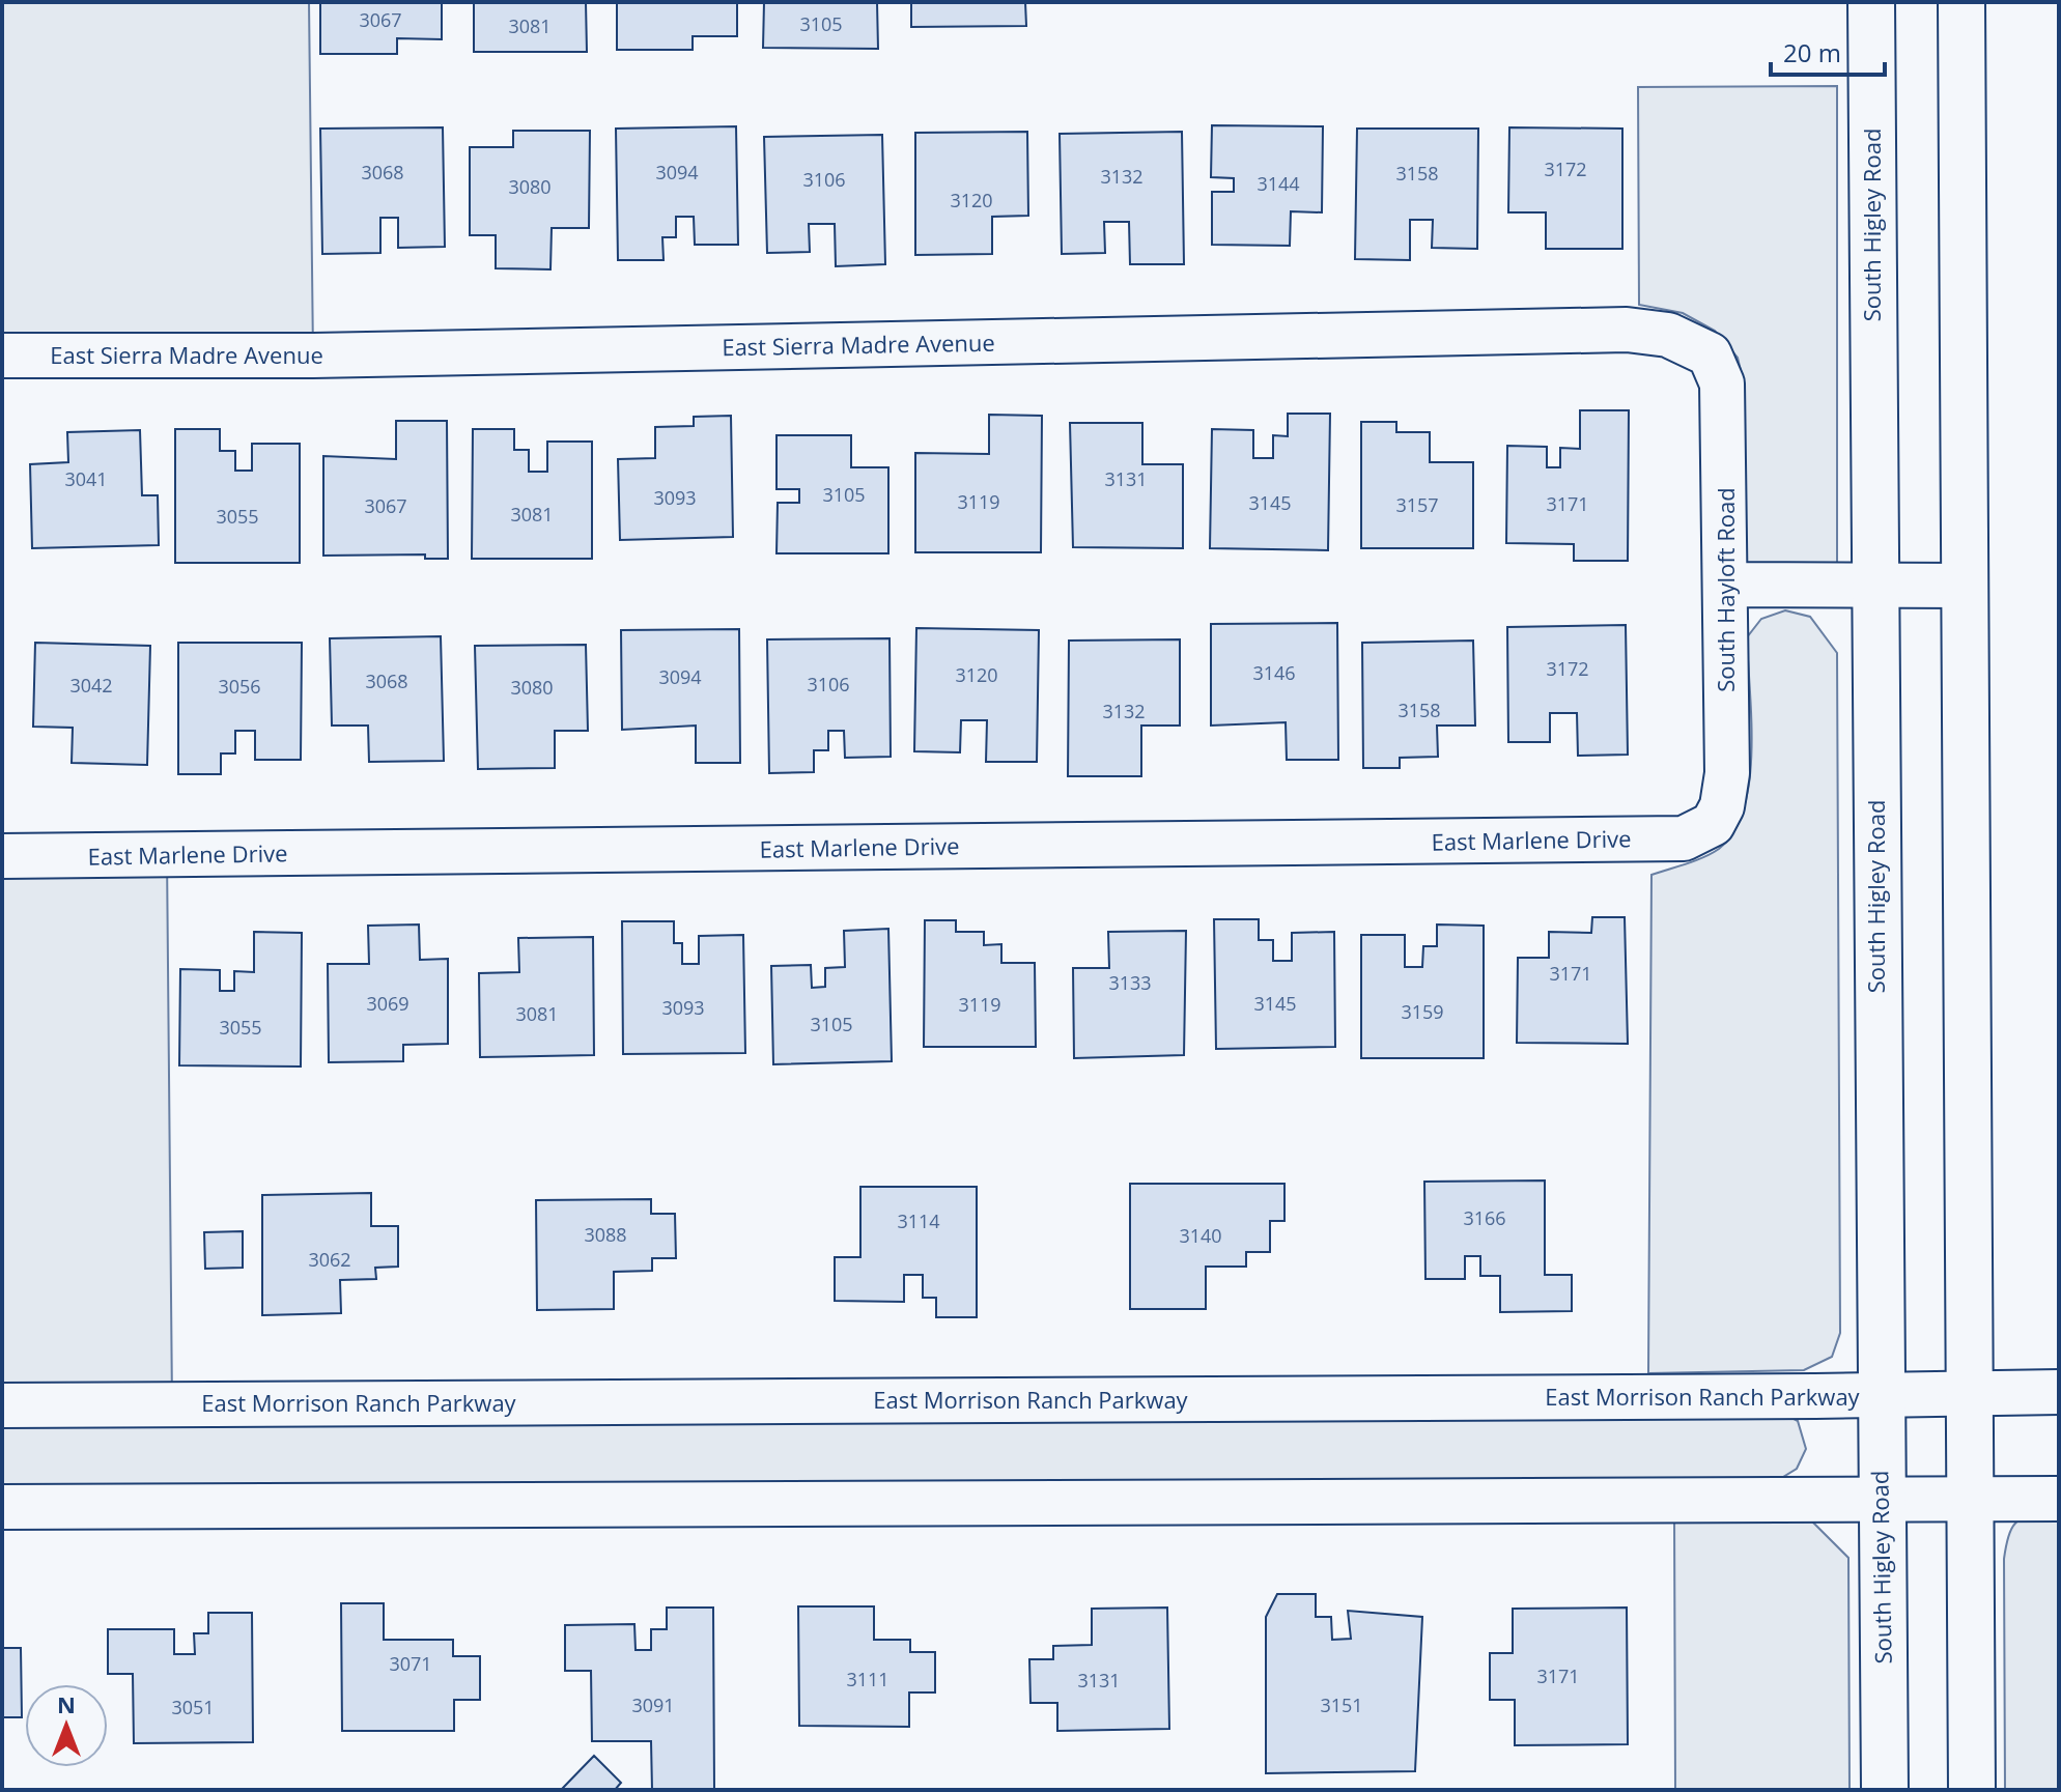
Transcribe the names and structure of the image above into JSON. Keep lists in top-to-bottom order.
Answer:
{
  "streets": {
    "main road": ["South Higley Road"],
    "street": [
      "East Sierra Madre Avenue",
      "South Hayloft Road",
      "East Marlene Drive",
      "East Morrison Ranch Parkway"
    ]
  },
  "crossings": [
    ["South Higley Road", "East Morrison Ranch Parkway"],
    ["East Sierra Madre Avenue", "South Hayloft Road"],
    ["South Hayloft Road", "East Marlene Drive"]
  ],
  "house_numbers": [
    "3067",
    "3105",
    "3081",
    "3172",
    "3068",
    "3094",
    "3158",
    "3132",
    "3106",
    "3144",
    "3080",
    "3120",
    "3041",
    "3131",
    "3105",
    "3093",
    "3119",
    "3145",
    "3171",
    "3157",
    "3067",
    "3081",
    "3055",
    "3172",
    "3146",
    "3120",
    "3094",
    "3068",
    "3106",
    "3042",
    "3056",
    "3080",
    "3158",
    "3132",
    "3171",
    "3133",
    "3069",
    "3145",
    "3119",
    "3093",
    "3159",
    "3081",
    "3105",
    "3055",
    "3166",
    "3114",
    "3088",
    "3140",
    "3062",
    "3071",
    "3171",
    "3111",
    "3131",
    "3091",
    "3151",
    "3051"
  ],
  "scale_bar": "20 m",
  "north": "top"
}
